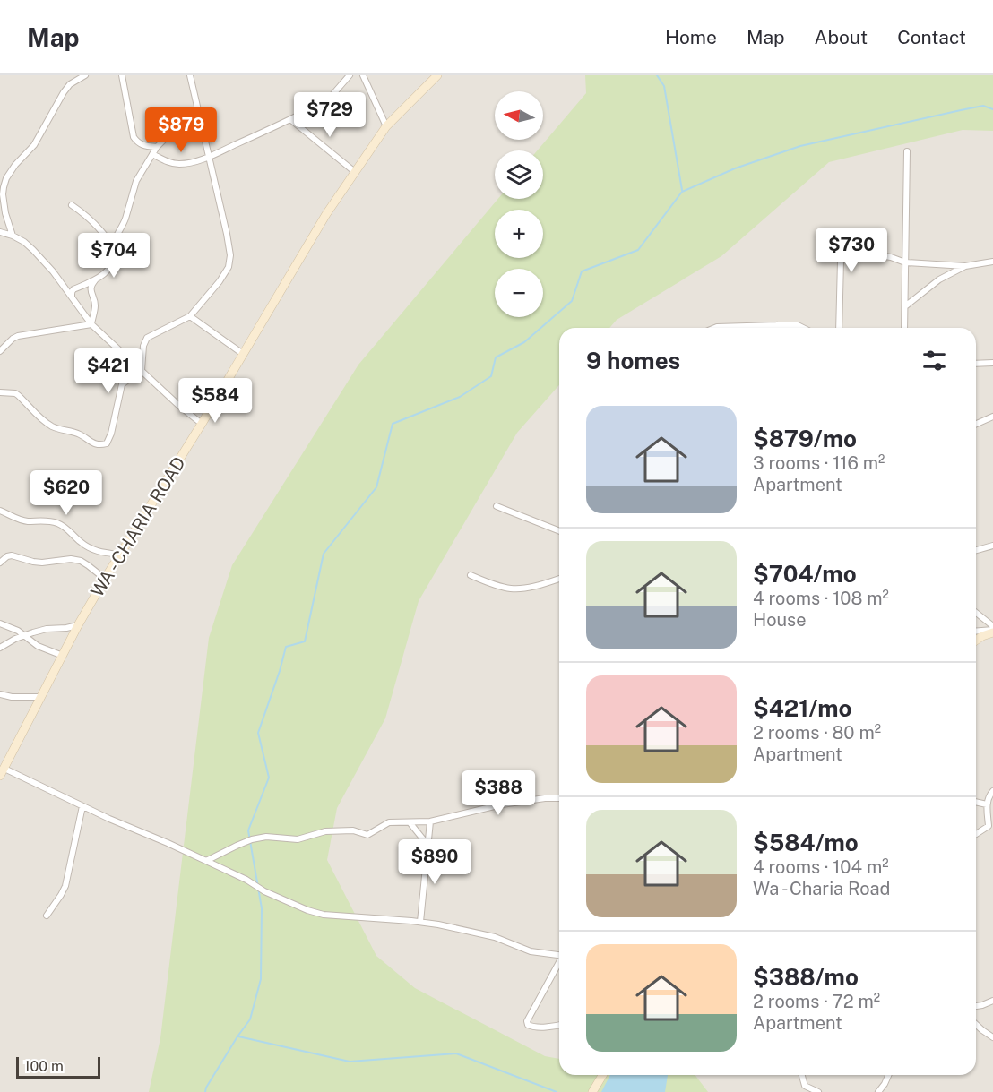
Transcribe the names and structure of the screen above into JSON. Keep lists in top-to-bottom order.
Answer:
{
  "streets": {
    "street": ["WA - CHARIA ROAD"]
  },
  "scale_bar": "100 m",
  "north": "left",
  "page": {
    "header": "Map",
    "nav": [
      "Home",
      "Map",
      "About",
      "Contact"
    ],
    "map_buttons": ["+", "−"],
    "price": [
      "$729",
      "$879",
      "$730",
      "$704",
      "$421",
      "$584",
      "$620",
      "$388",
      "$890"
    ],
    "heading": "9 homes",
    "list": [
      {
        "name": "$879/mo",
        "note": "3 rooms · 116 m² · Apartment"
      },
      {
        "name": "$704/mo",
        "note": "4 rooms · 108 m² · House"
      },
      {
        "name": "$421/mo",
        "note": "2 rooms · 80 m² · Apartment"
      },
      {
        "name": "$584/mo",
        "note": "4 rooms · 104 m² · Wa - Charia Road"
      },
      {
        "name": "$388/mo",
        "note": "2 rooms · 72 m² · Apartment"
      }
    ],
    "scale": "100 m"
  }
}
